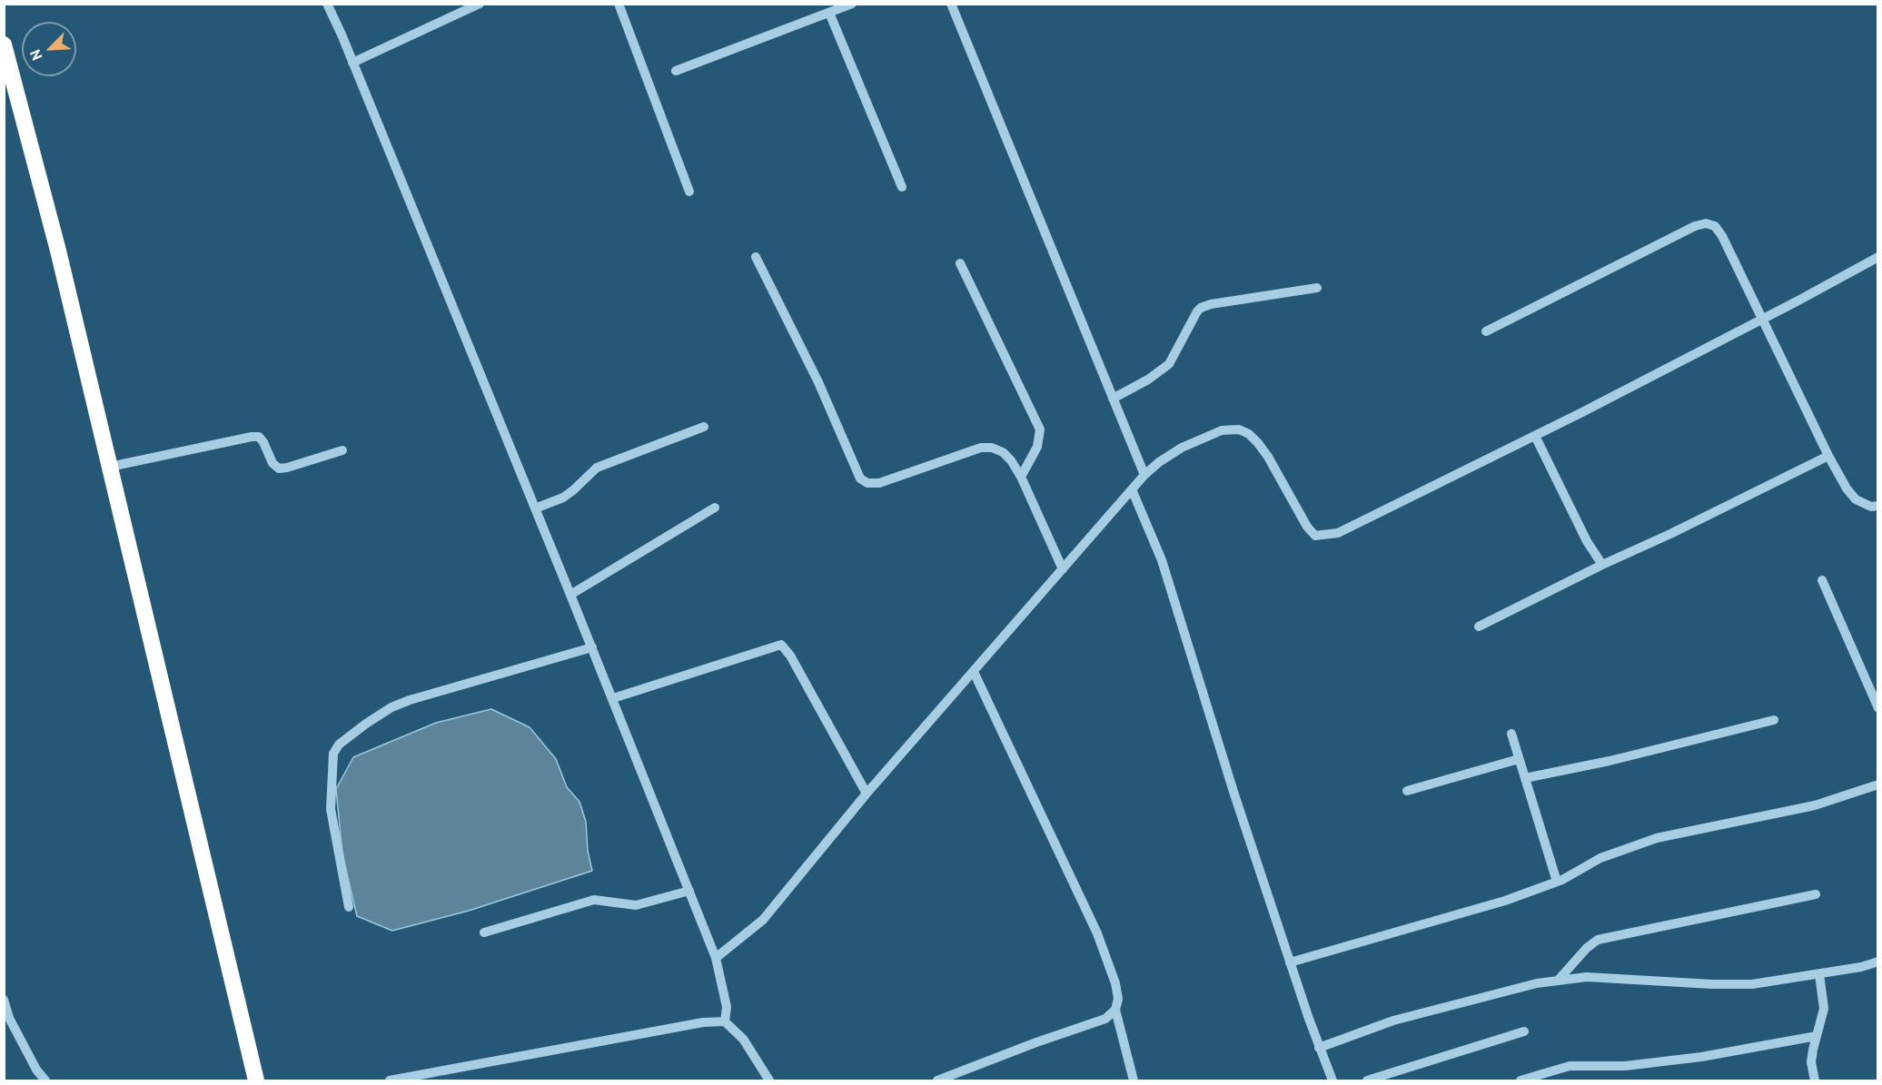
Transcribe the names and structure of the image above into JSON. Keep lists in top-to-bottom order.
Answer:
{
  "north": "bottom left"
}
